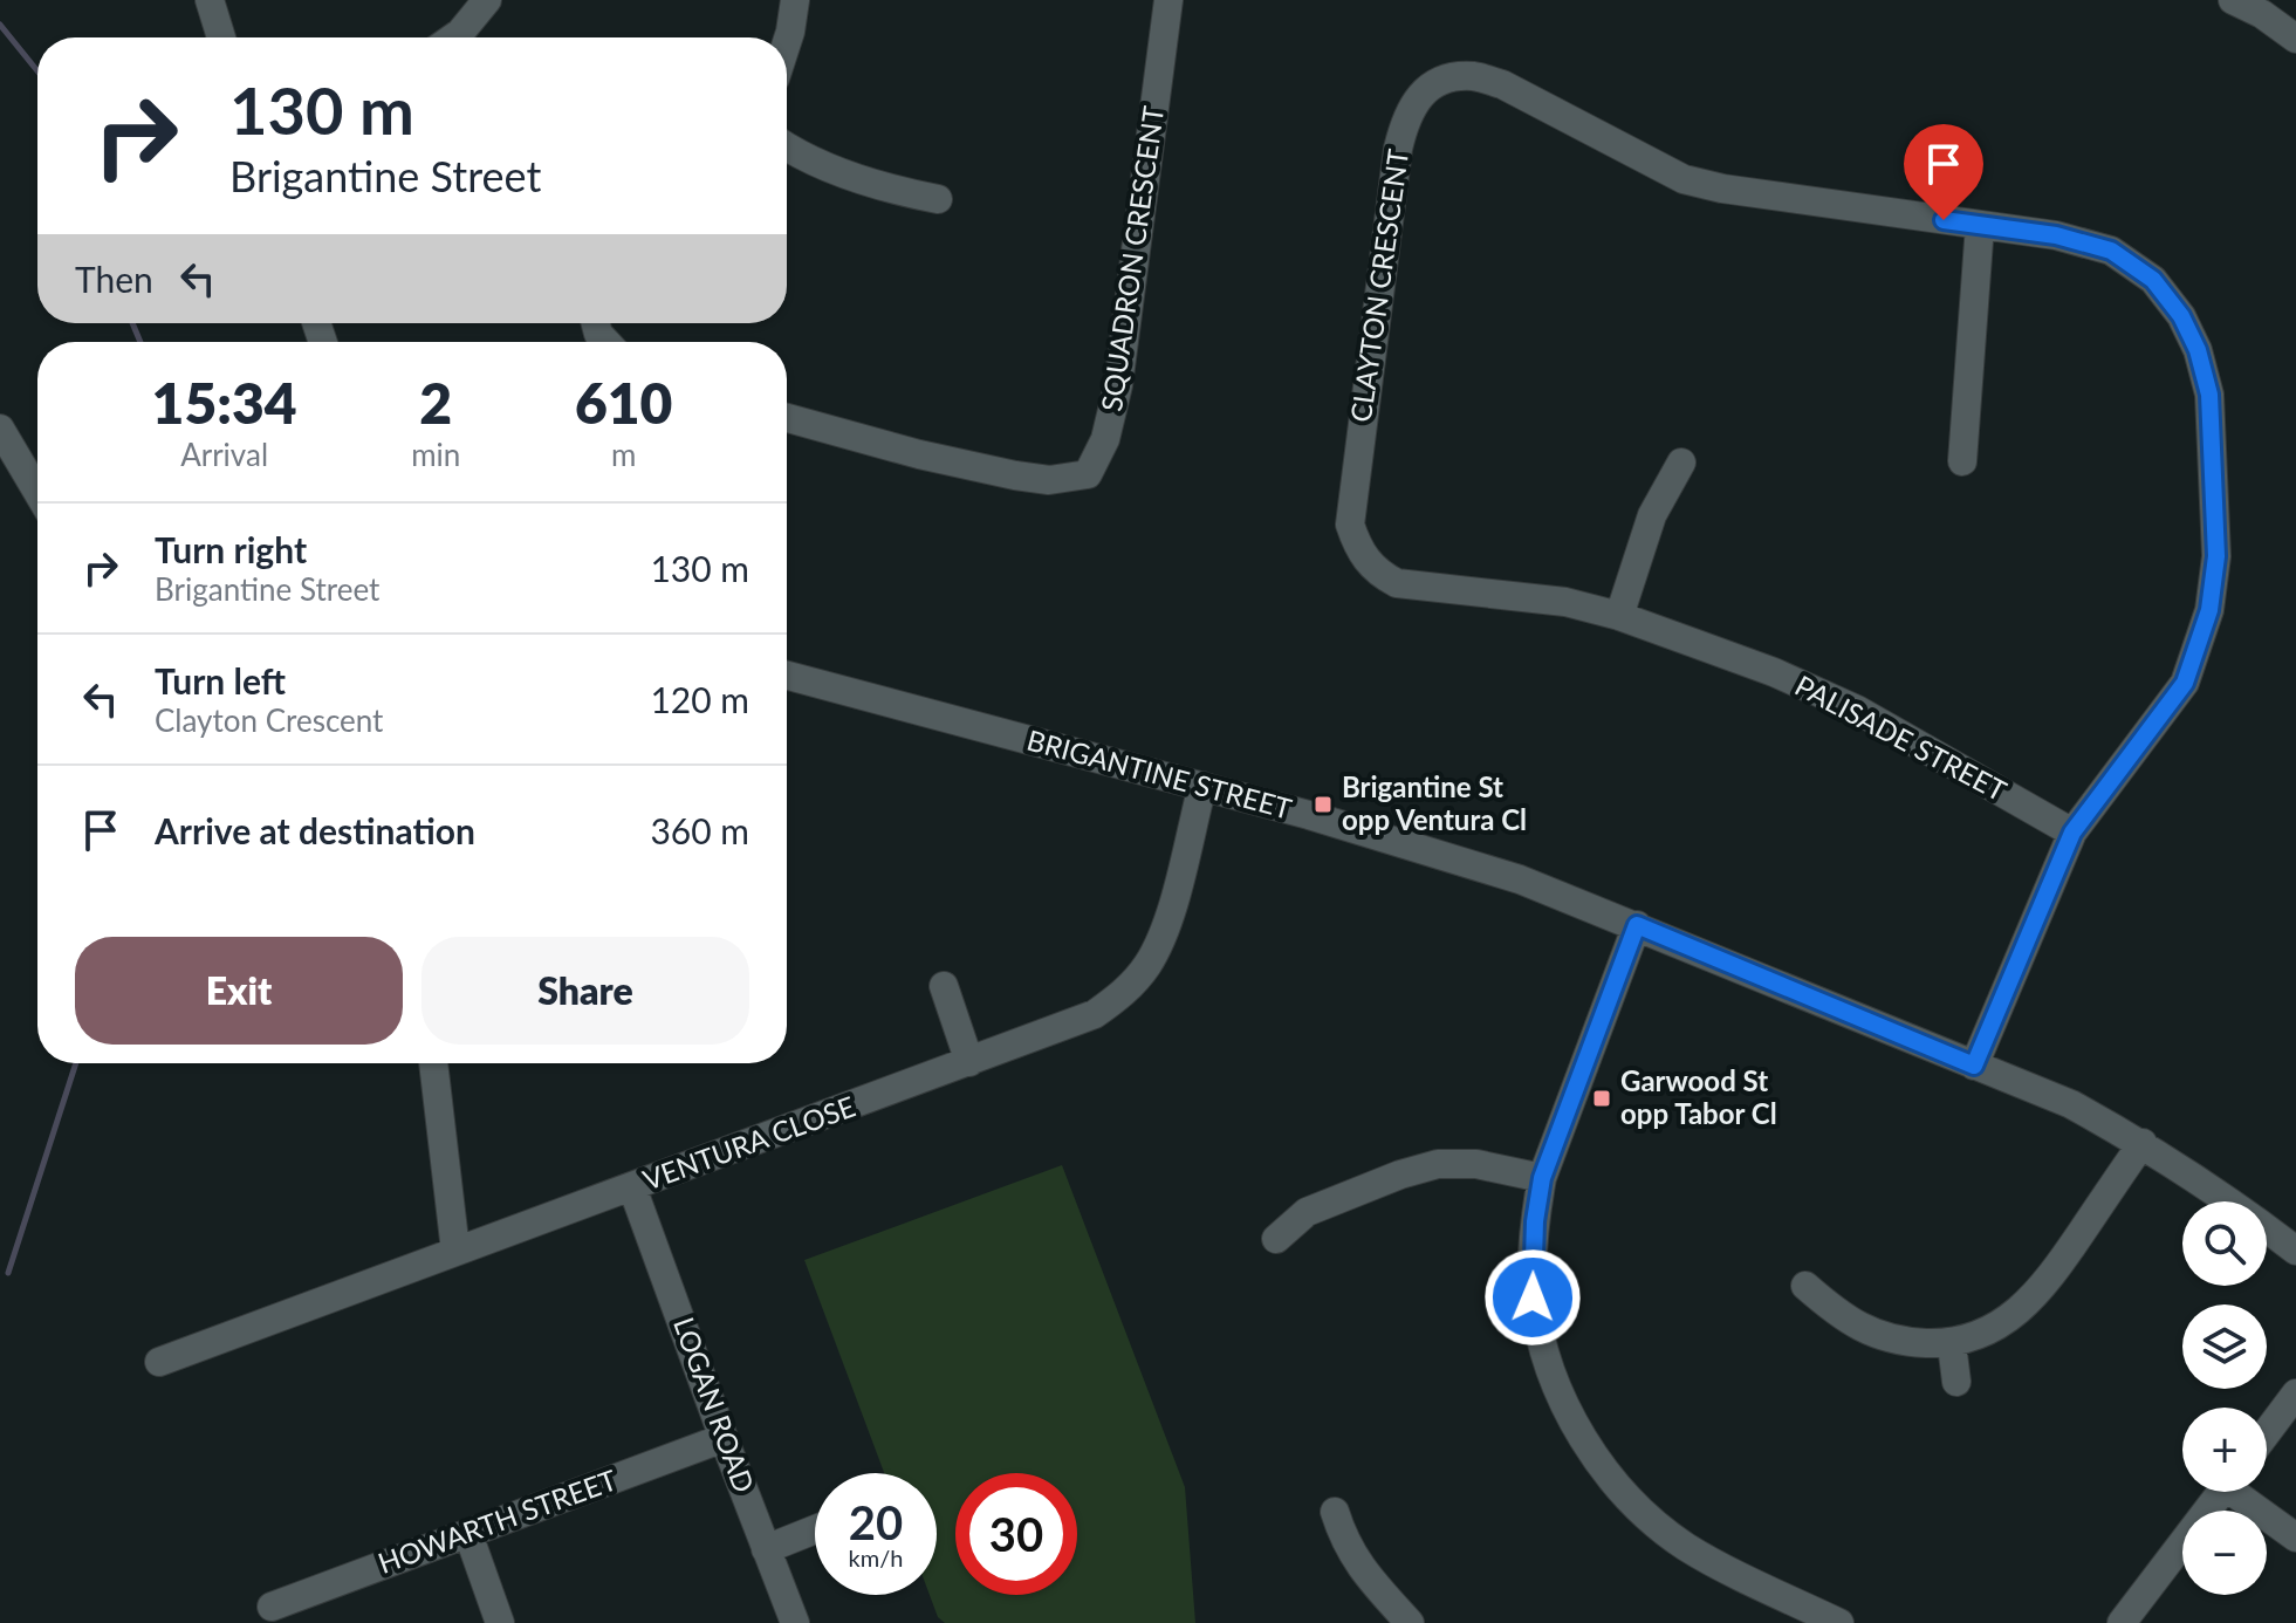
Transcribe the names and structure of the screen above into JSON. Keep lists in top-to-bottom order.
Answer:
{
  "streets": {
    "street": [
      "SQUADRON CRESCENT",
      "CLAYTON CRESCENT",
      "PALISADE STREET",
      "BRIGANTINE STREET",
      "VENTURA CLOSE",
      "LOGAN ROAD",
      "HOWARTH STREET"
    ]
  },
  "crossings": [
    ["CLAYTON CRESCENT", "PALISADE STREET"],
    ["CLAYTON CRESCENT", "BRIGANTINE STREET"],
    ["BRIGANTINE STREET", "VENTURA CLOSE"],
    ["VENTURA CLOSE", "LOGAN ROAD"],
    ["LOGAN ROAD", "HOWARTH STREET"]
  ],
  "places": {
    "transit": ["Brigantine St opp Ventura Cl", "Garwood St opp Tabor Cl"]
  },
  "page": {
    "turn": ["130 m", "Brigantine Street"],
    "then": "Then",
    "eta": [
      "15:34",
      "Arrival",
      "2",
      "min",
      "610",
      "m"
    ],
    "list": [
      {
        "name": "Turn right",
        "note": "Brigantine Street",
        "value": "130 m"
      },
      {
        "name": "Turn left",
        "note": "Clayton Crescent",
        "value": "120 m"
      },
      {
        "name": "Arrive at destination",
        "value": "360 m"
      }
    ],
    "buttons": ["Exit", "Share"],
    "map_buttons": ["+", "−"],
    "speed": "20 km/h",
    "limit": "30"
  }
}
